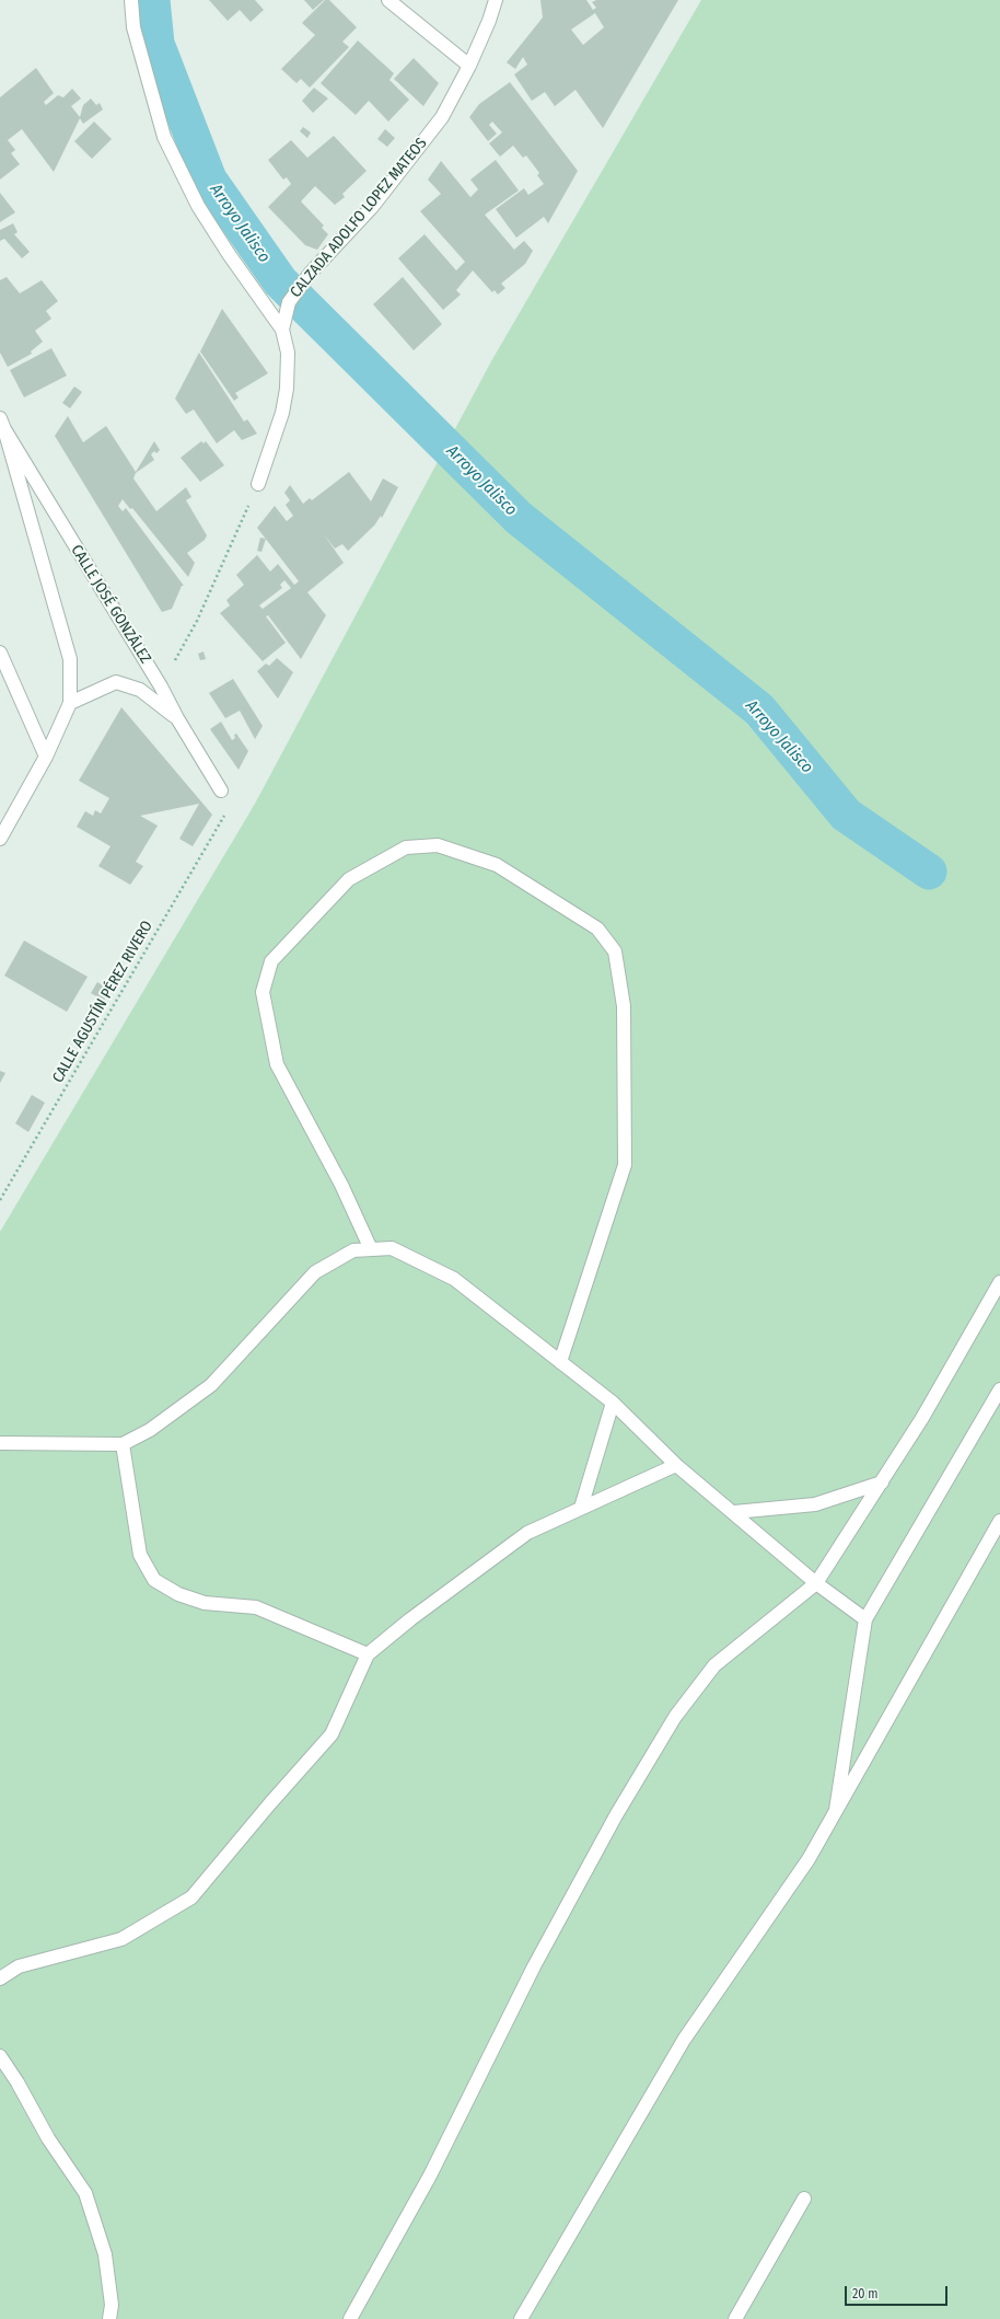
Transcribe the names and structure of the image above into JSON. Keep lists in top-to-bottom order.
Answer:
{
  "streets": {
    "street": ["CALZADA ADOLFO LOPEZ MATEOS", "CALLE JOSÉ GONZÁLEZ"],
    "path": ["CALLE AGUSTÍN PÉREZ RIVERO"]
  },
  "water": ["Arroyo Jalisco"],
  "scale_bar": "20 m"
}
